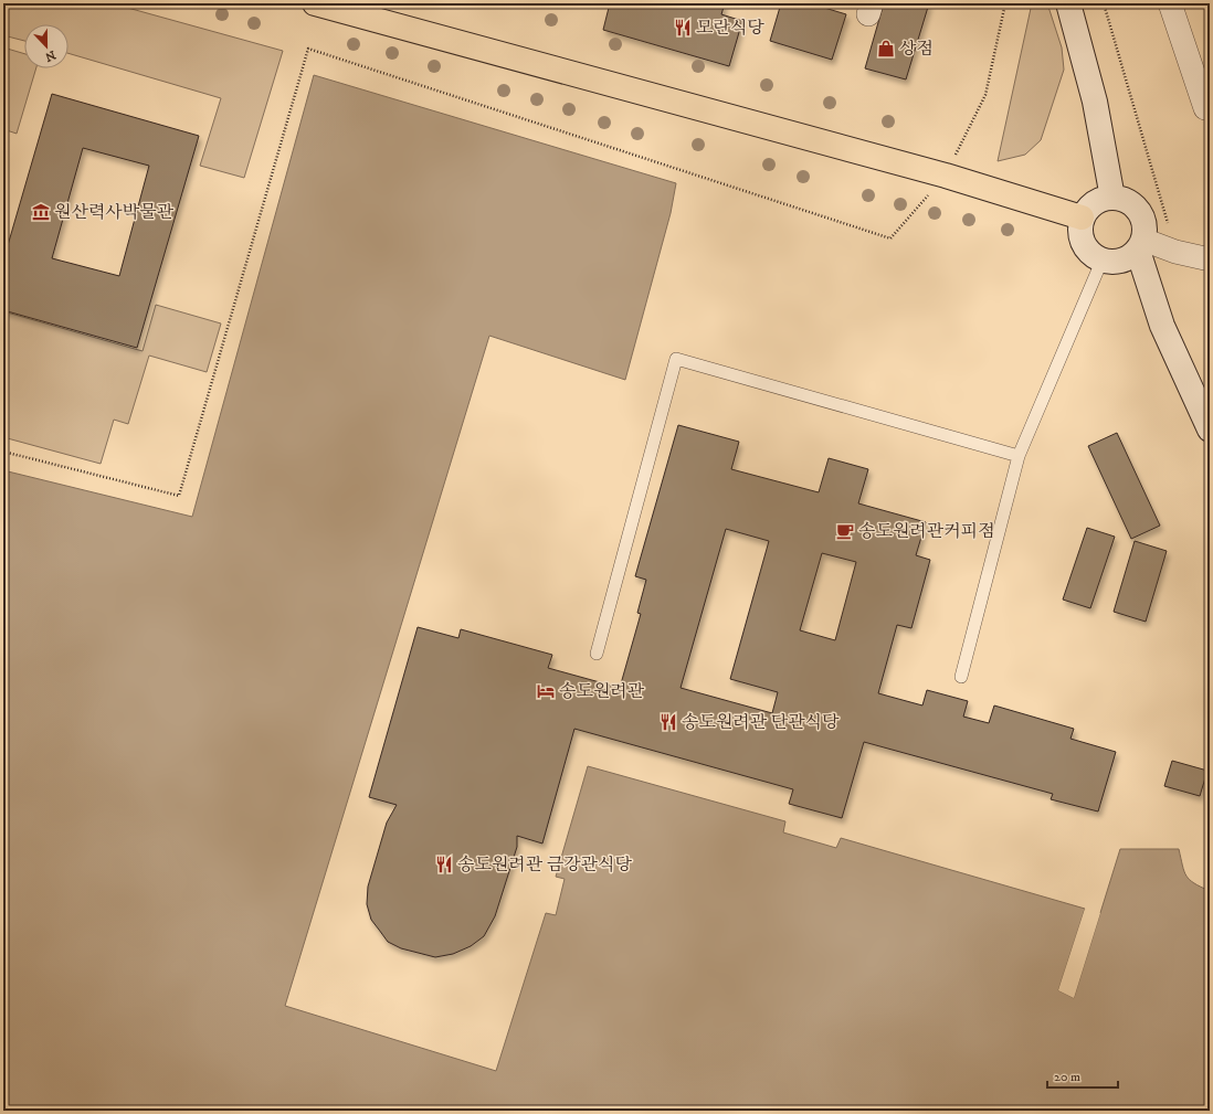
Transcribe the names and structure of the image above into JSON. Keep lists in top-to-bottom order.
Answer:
{
  "places": {
    "restaurant": ["모란식당", "송도원려관 단관식당", "송도원려관 금강관식당"],
    "shop": ["상점"],
    "museum": ["원산력사박물관"],
    "cafe": ["송도원려관커피점"],
    "hotel": ["송도원려관"]
  },
  "scale_bar": "20 m",
  "north": "bottom"
}
